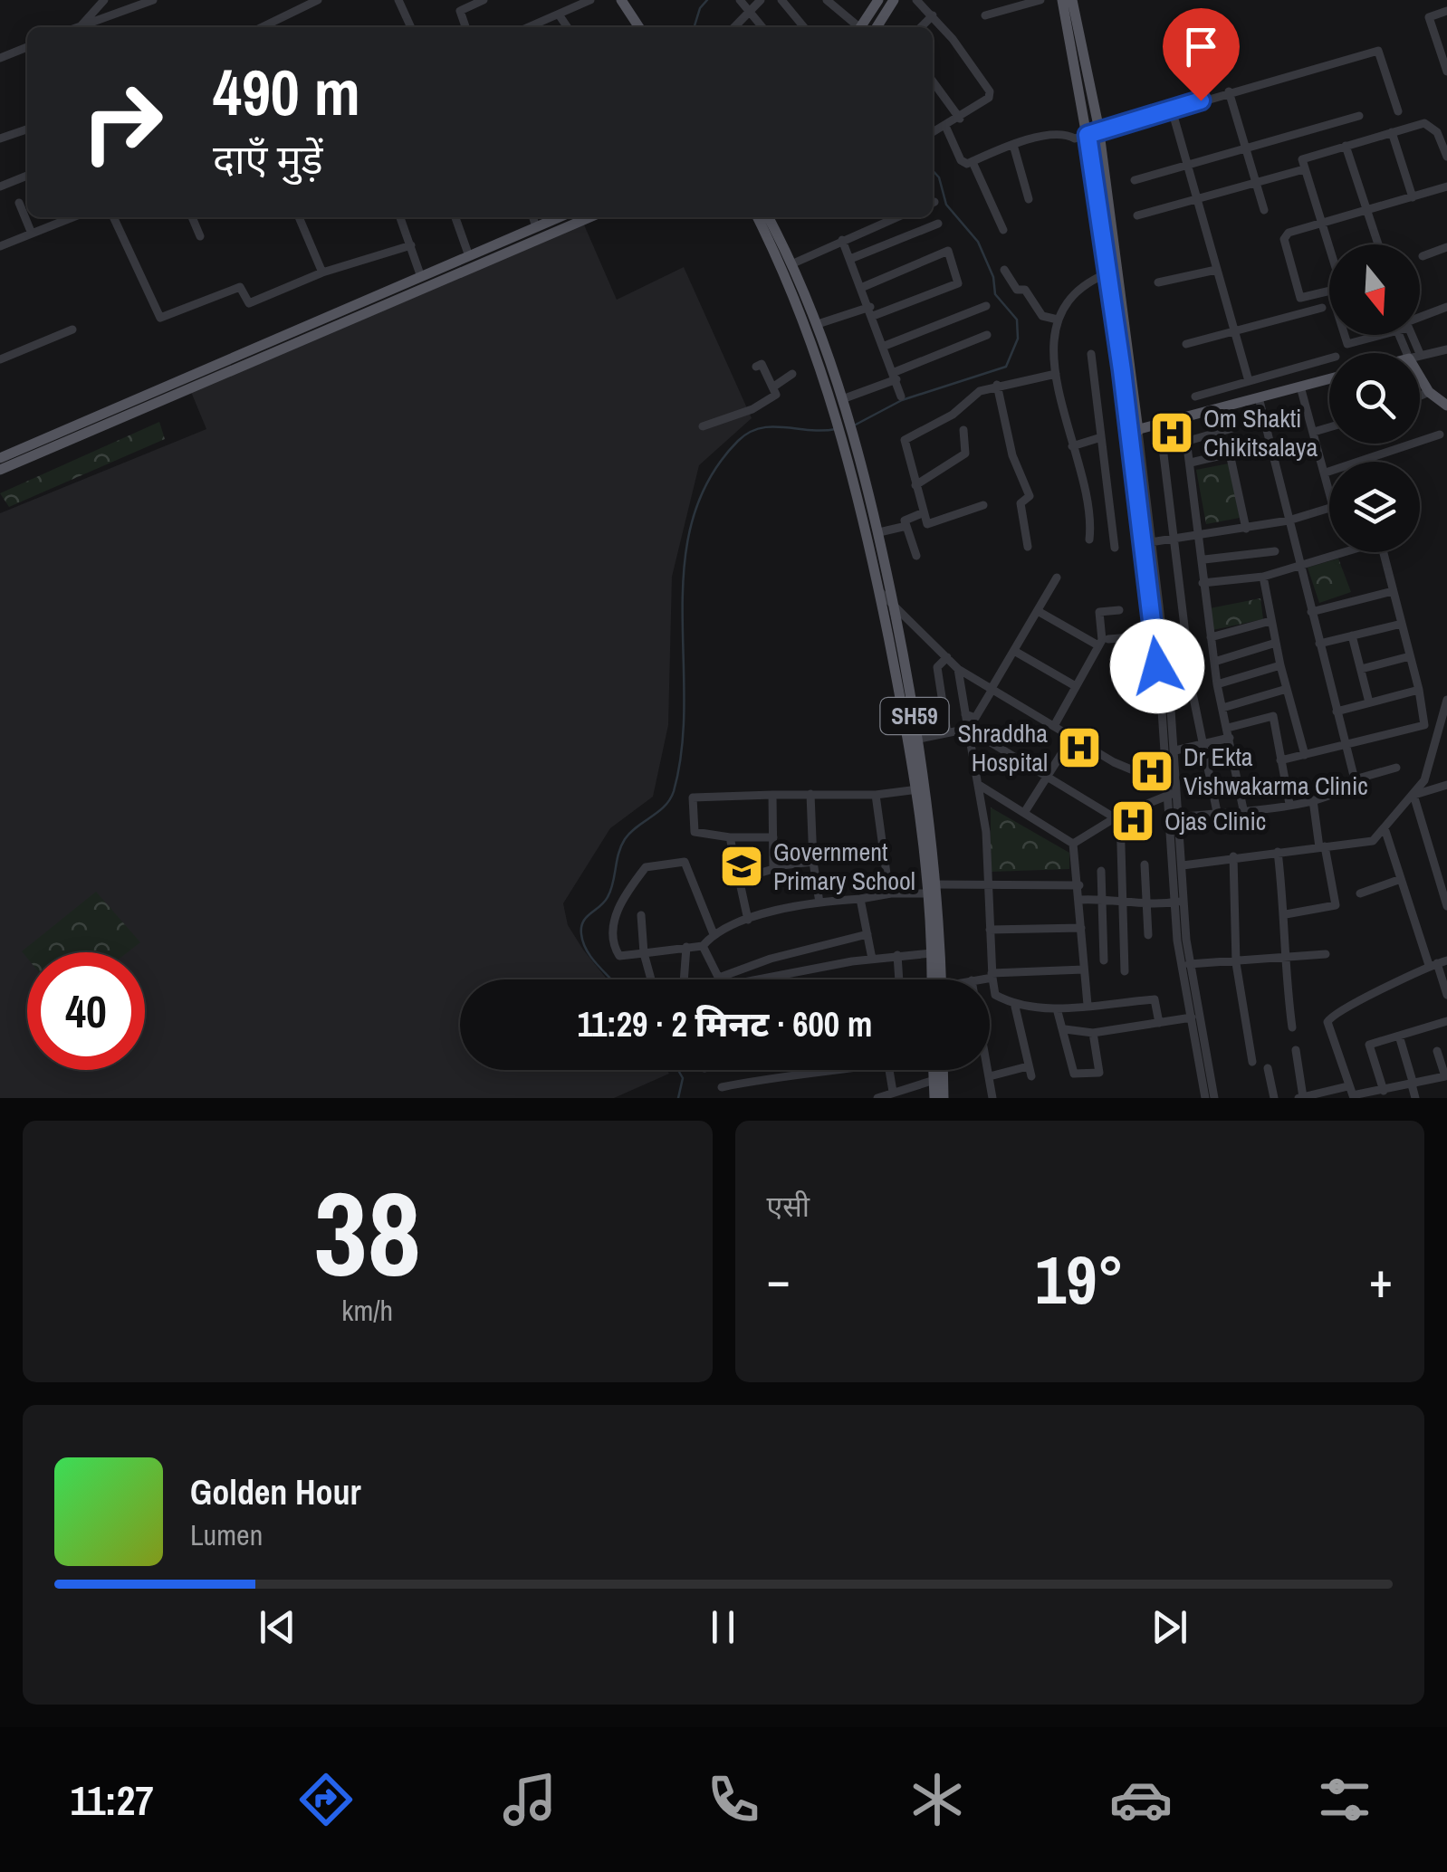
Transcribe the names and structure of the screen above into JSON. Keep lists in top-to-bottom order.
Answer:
{
  "streets": {
    "main road": ["SH59"]
  },
  "places": {
    "hospital": [
      "Om Shakti Chikitsalaya",
      "Shraddha Hospital",
      "Dr Ekta Vishwakarma Clinic",
      "Ojas Clinic"
    ],
    "school or university": ["Government Primary School"]
  },
  "north": "bottom",
  "page": {
    "turn": ["490 m", "दाएँ मुड़ें"],
    "limit": "40",
    "trip": "11:29 · 2 मिनट · 600 m",
    "tile": [
      ["38", "km/h"],
      "एसी"
    ],
    "heat": ["−", "19°", "+"],
    "song": ["Golden Hour", "Lumen"],
    "tabs": "11:27"
  }
}
